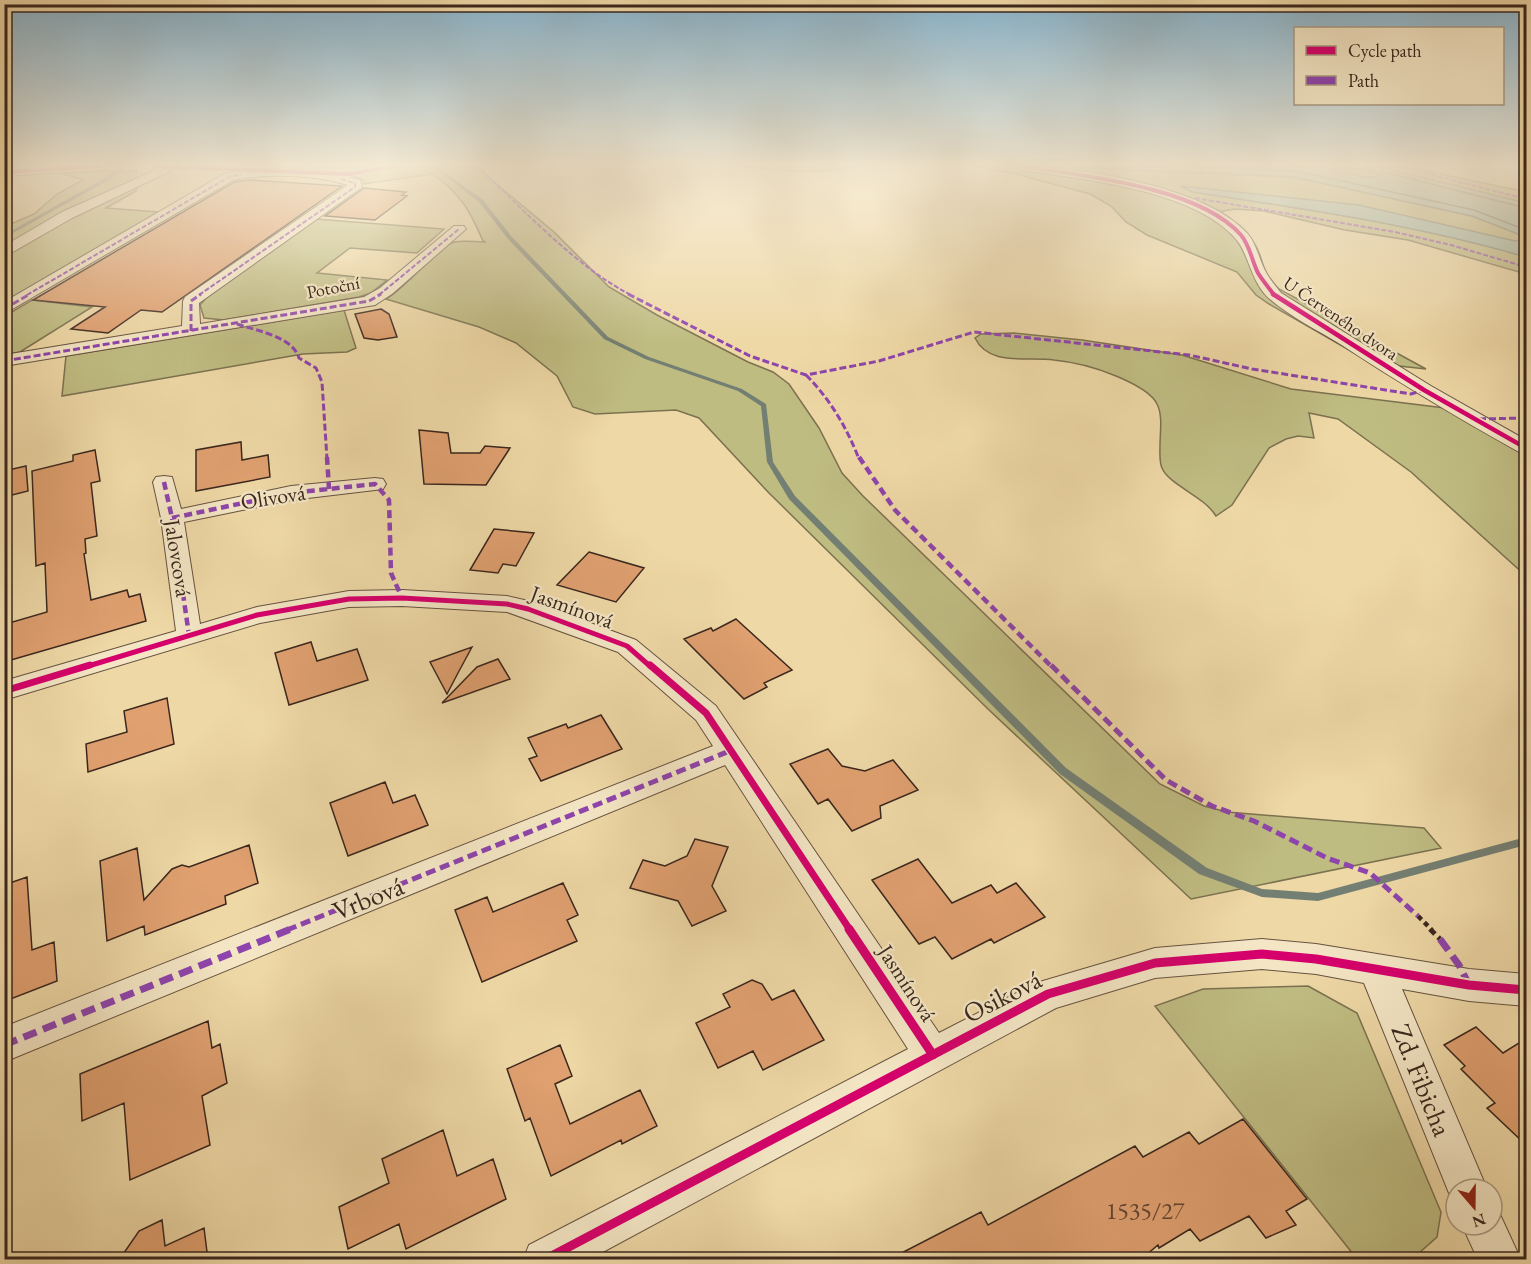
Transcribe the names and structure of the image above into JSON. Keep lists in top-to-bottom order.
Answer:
{
  "streets": {
    "street": [
      "Potoční",
      "U Červeného dvora",
      "Olivová",
      "Jalovcová",
      "Jasmínová",
      "Vrbová",
      "Osiková",
      "Zd. Fibicha"
    ]
  },
  "crossings": [
    ["Olivová", "Jalovcová"],
    ["Jalovcová", "Jasmínová"],
    ["Jasmínová", "Vrbová"],
    ["Jasmínová", "Osiková"],
    ["Osiková", "Zd. Fibicha"]
  ],
  "house_numbers": ["1535/27"],
  "legend": ["Cycle path", "Path"],
  "north": "bottom"
}
